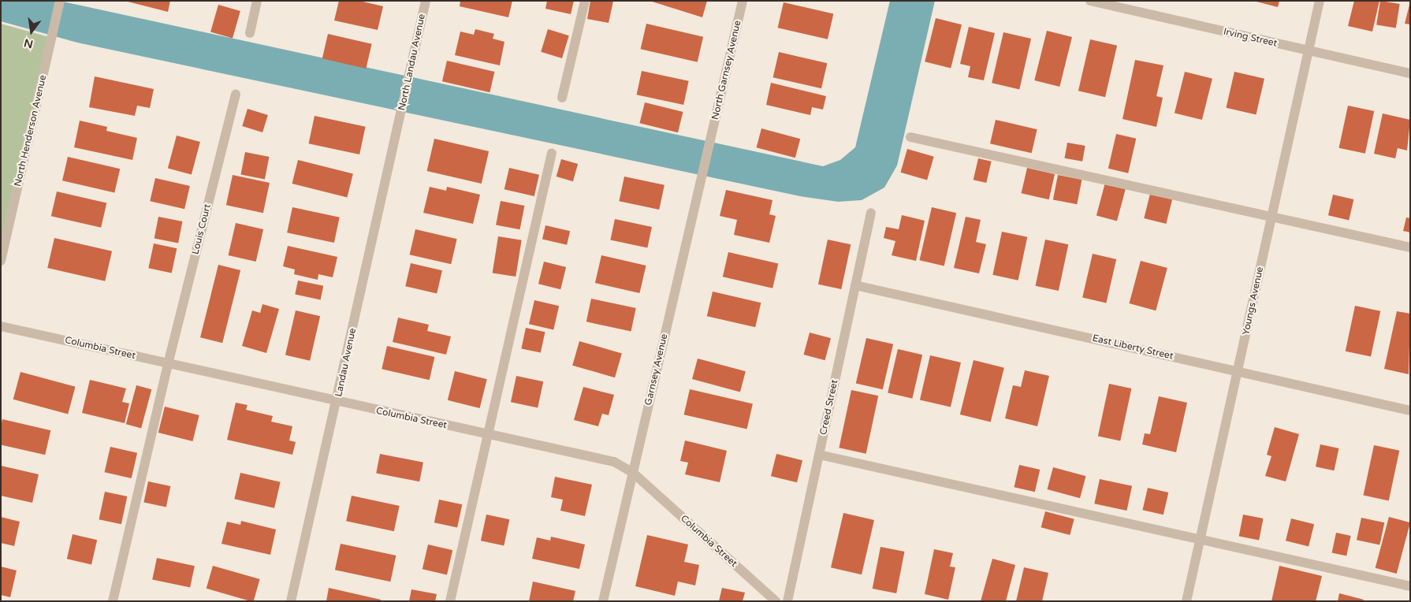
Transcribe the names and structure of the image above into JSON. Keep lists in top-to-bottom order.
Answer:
{
  "streets": {
    "street": [
      "Irving Street",
      "North Landau Avenue",
      "North Garnsey Avenue",
      "North Henderson Avenue",
      "Louis Court",
      "Youngs Avenue",
      "East Liberty Street",
      "Columbia Street",
      "Landau Avenue",
      "Garnsey Avenue",
      "Creed Street"
    ]
  },
  "crossings": [
    ["Irving Street", "Youngs Avenue"],
    ["North Landau Avenue", "Landau Avenue"],
    ["North Garnsey Avenue", "Garnsey Avenue"],
    ["Louis Court", "Columbia Street"],
    ["Youngs Avenue", "East Liberty Street"],
    ["East Liberty Street", "Creed Street"],
    ["Columbia Street", "Landau Avenue"],
    ["Columbia Street", "Garnsey Avenue"]
  ],
  "north": "bottom"
}
